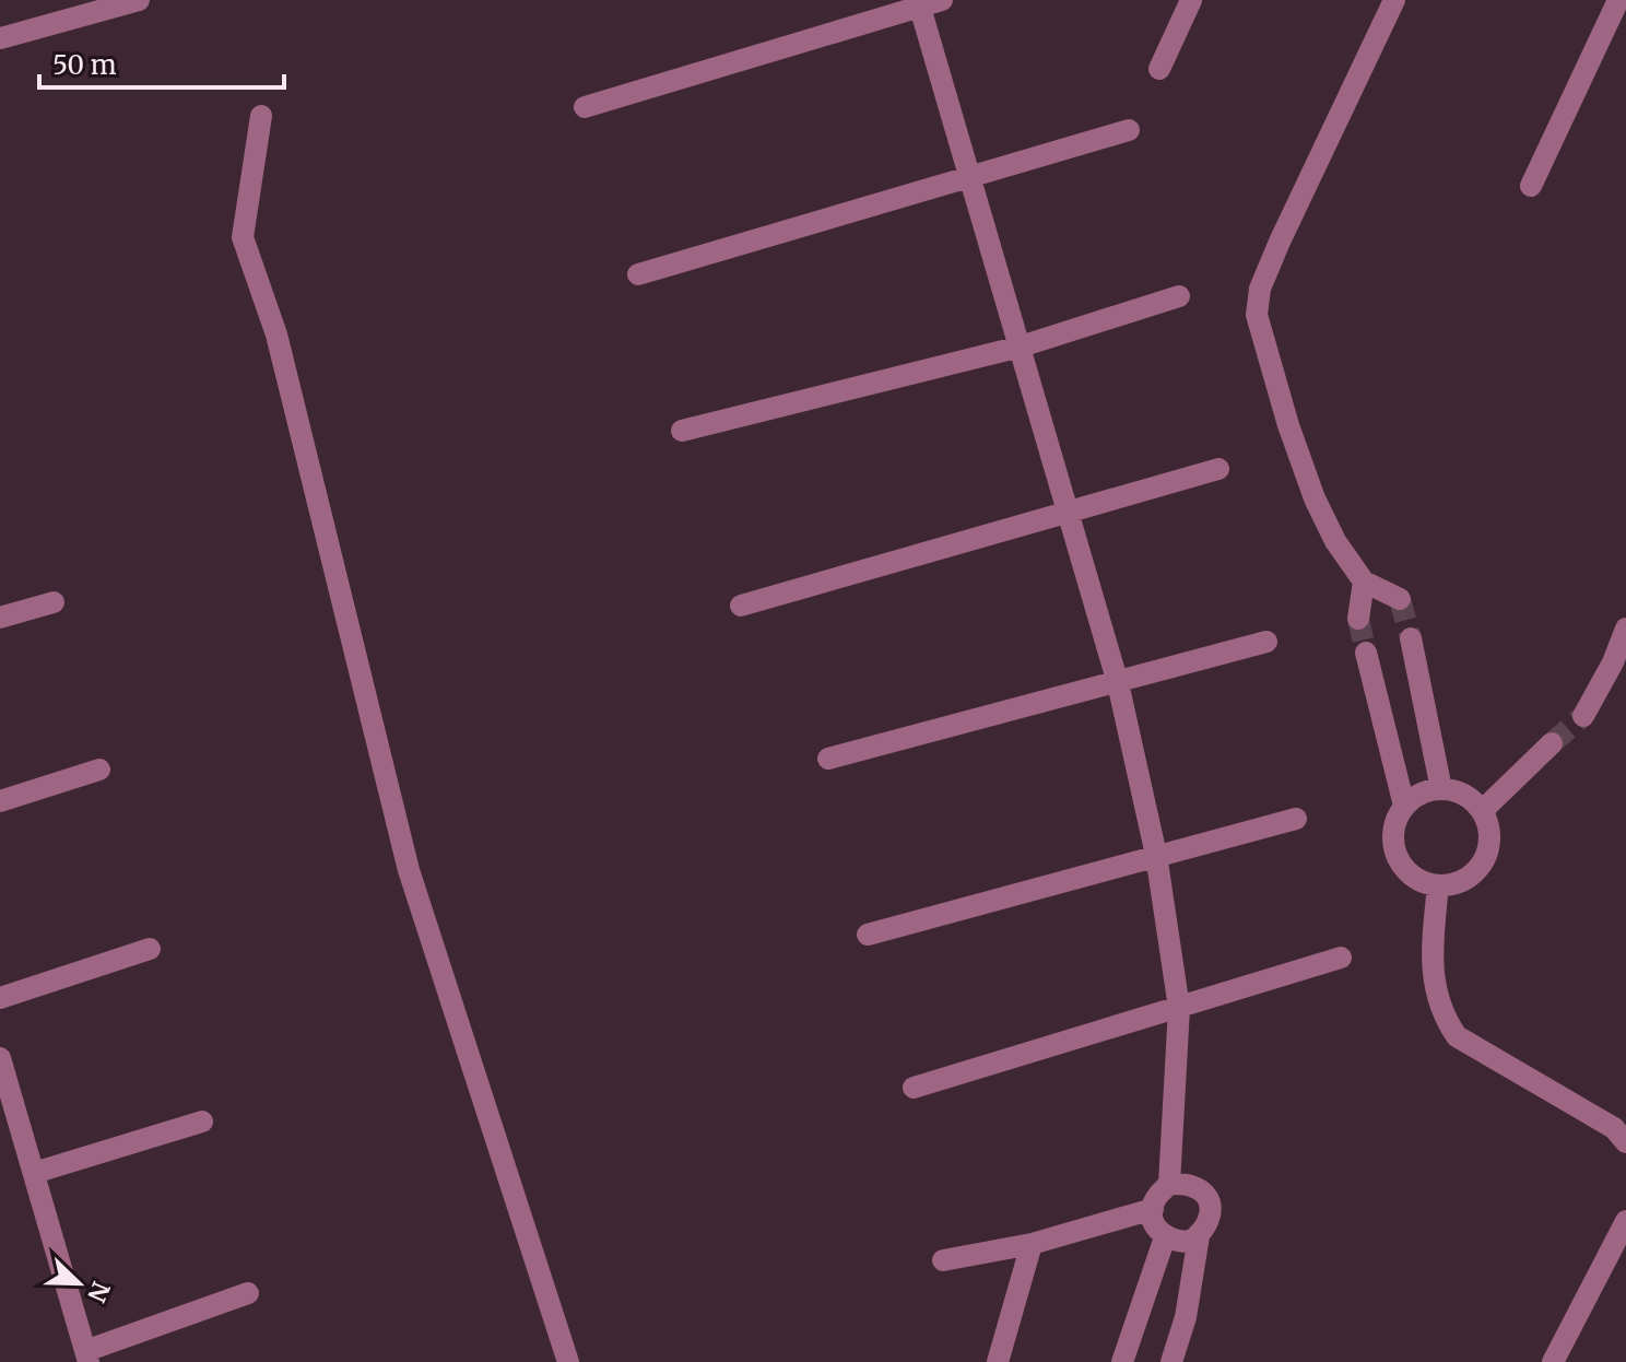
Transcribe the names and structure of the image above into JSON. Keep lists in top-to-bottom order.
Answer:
{
  "scale_bar": "50 m",
  "north": "bottom right"
}
